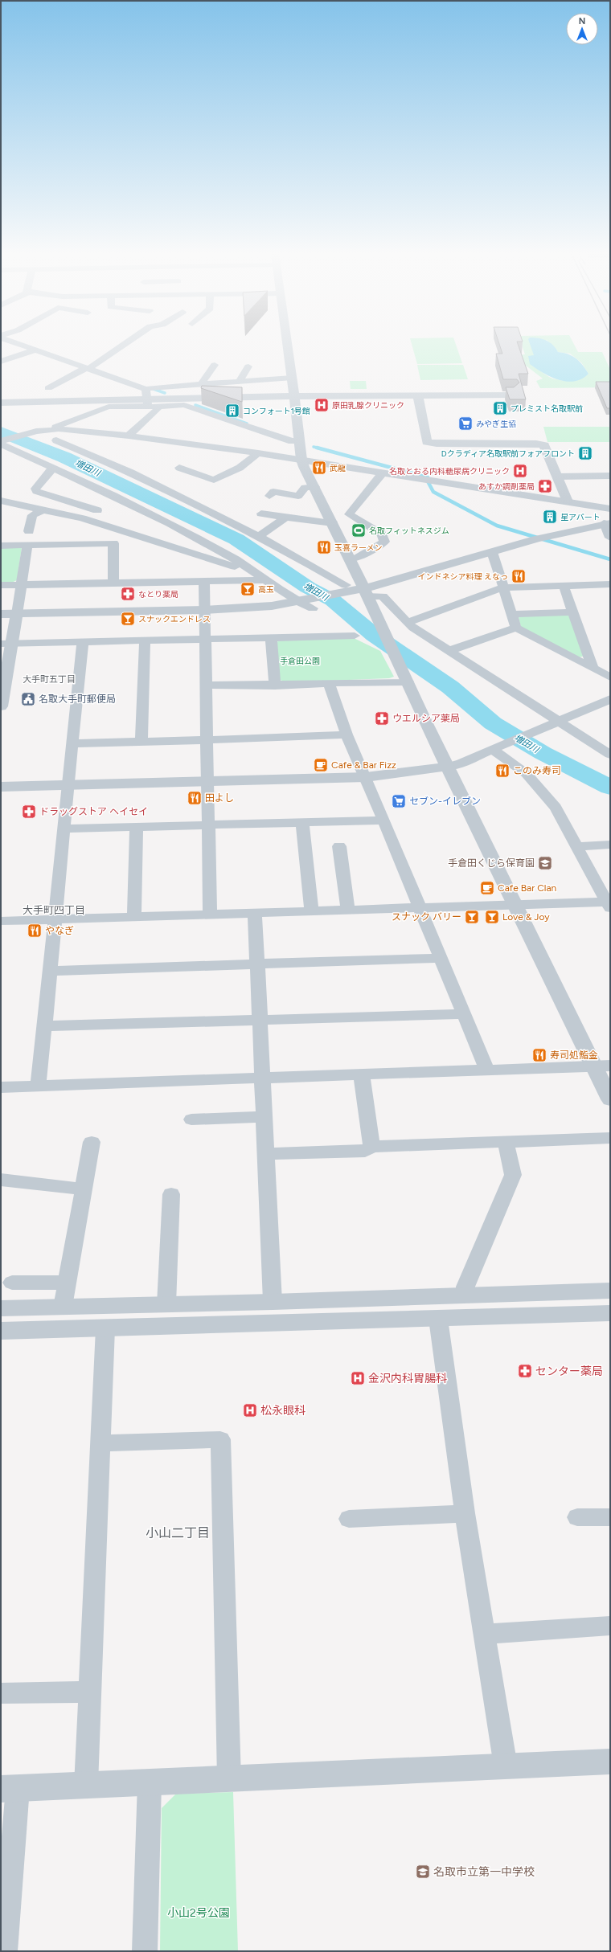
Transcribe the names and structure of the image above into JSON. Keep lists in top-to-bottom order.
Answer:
{
  "districts": ["大手町五丁目", "大手町四丁目", "小山二丁目"],
  "water": ["増田川"],
  "parks": ["手倉田公園", "小山2号公園"],
  "places": {
    "hospital": [
      "原田乳腺クリニック",
      "名取とおる内科糖尿病クリニック",
      "金沢内科胃腸科",
      "松永眼科"
    ],
    "building": [
      "プレミスト名取駅前",
      "コンフォート1号館",
      "Dクラディア名取駅前フォアフロント",
      "星アパート"
    ],
    "supermarket": ["みやぎ生協", "セブン-イレブン"],
    "restaurant": [
      "武龍",
      "玉喜ラーメン",
      "インドネシア料理 えなっ",
      "このみ寿司",
      "田よし",
      "やなぎ",
      "寿司処鮨金"
    ],
    "pharmacy": [
      "あすか調剤薬局",
      "なとり薬局",
      "ウエルシア薬局",
      "ドラッグストア ヘイセイ",
      "センター薬局"
    ],
    "sports": ["名取フィットネスジム"],
    "bar": [
      "高玉",
      "スナックエンドレス",
      "スナック バリー",
      "Love & Joy"
    ],
    "public building": ["名取大手町郵便局"],
    "cafe": ["Cafe & Bar Fizz", "Cafe Bar Clan"],
    "school or university": ["手倉田くじら保育園", "名取市立第一中学校"]
  },
  "north": "top"
}
